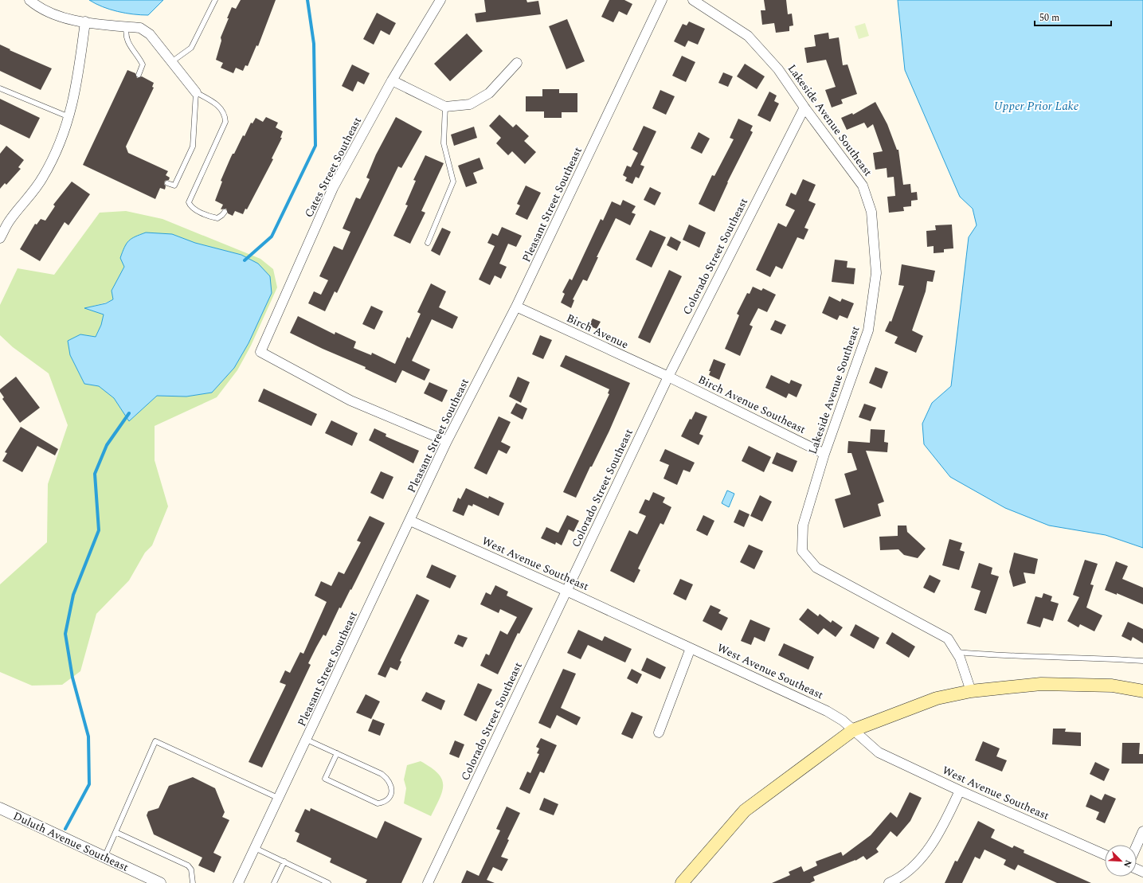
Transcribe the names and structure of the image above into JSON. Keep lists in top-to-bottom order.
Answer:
{
  "streets": {
    "street": [
      "Lakeside Avenue Southeast",
      "Cates Street Southeast",
      "Pleasant Street Southeast",
      "Colorado Street Southeast",
      "Birch Avenue",
      "Birch Avenue Southeast",
      "West Avenue Southeast",
      "Duluth Avenue Southeast"
    ]
  },
  "crossings": [
    ["Lakeside Avenue Southeast", "Colorado Street Southeast"],
    ["Lakeside Avenue Southeast", "Birch Avenue Southeast"],
    ["Cates Street Southeast", "Pleasant Street Southeast"],
    ["Pleasant Street Southeast", "Birch Avenue"],
    ["Pleasant Street Southeast", "West Avenue Southeast"],
    ["Colorado Street Southeast", "Birch Avenue"],
    ["Colorado Street Southeast", "Birch Avenue Southeast"],
    ["Colorado Street Southeast", "West Avenue Southeast"],
    ["Birch Avenue", "Birch Avenue Southeast"]
  ],
  "water": ["Upper Prior Lake"],
  "scale_bar": "50 m",
  "north": "bottom right"
}
